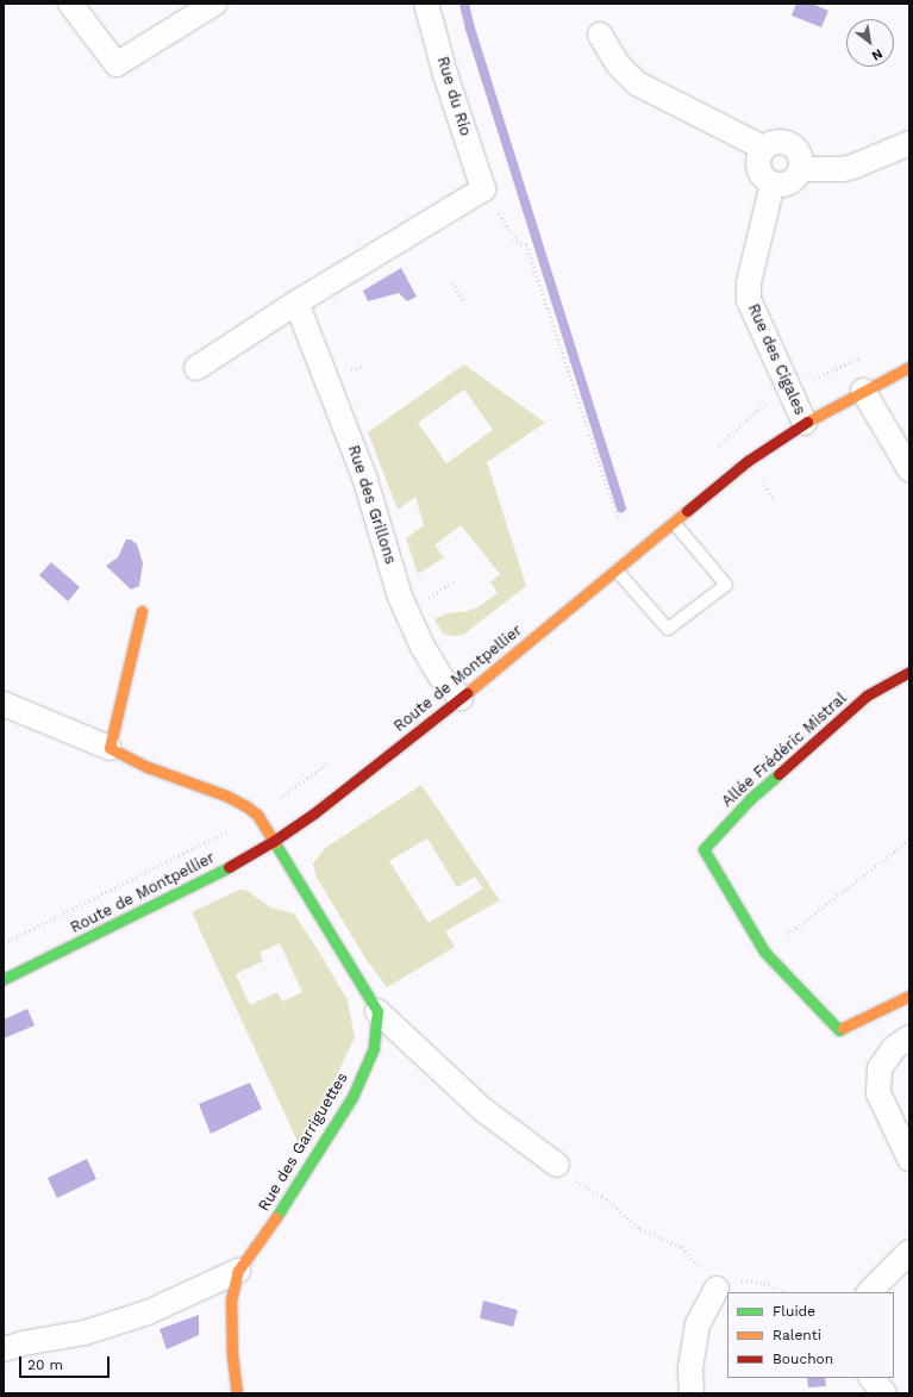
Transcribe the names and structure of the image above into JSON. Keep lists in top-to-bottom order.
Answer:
{
  "streets": {
    "street": [
      "Rue du Rio",
      "Rue des Cigales",
      "Rue des Grillons",
      "Route de Montpellier",
      "Allée Frédéric Mistral",
      "Rue des Garriguettes"
    ]
  },
  "crossings": [
    ["Rue des Cigales", "Route de Montpellier"],
    ["Rue des Grillons", "Route de Montpellier"]
  ],
  "legend": ["Fluide", "Ralenti", "Bouchon"],
  "scale_bar": "20 m",
  "north": "bottom right"
}
